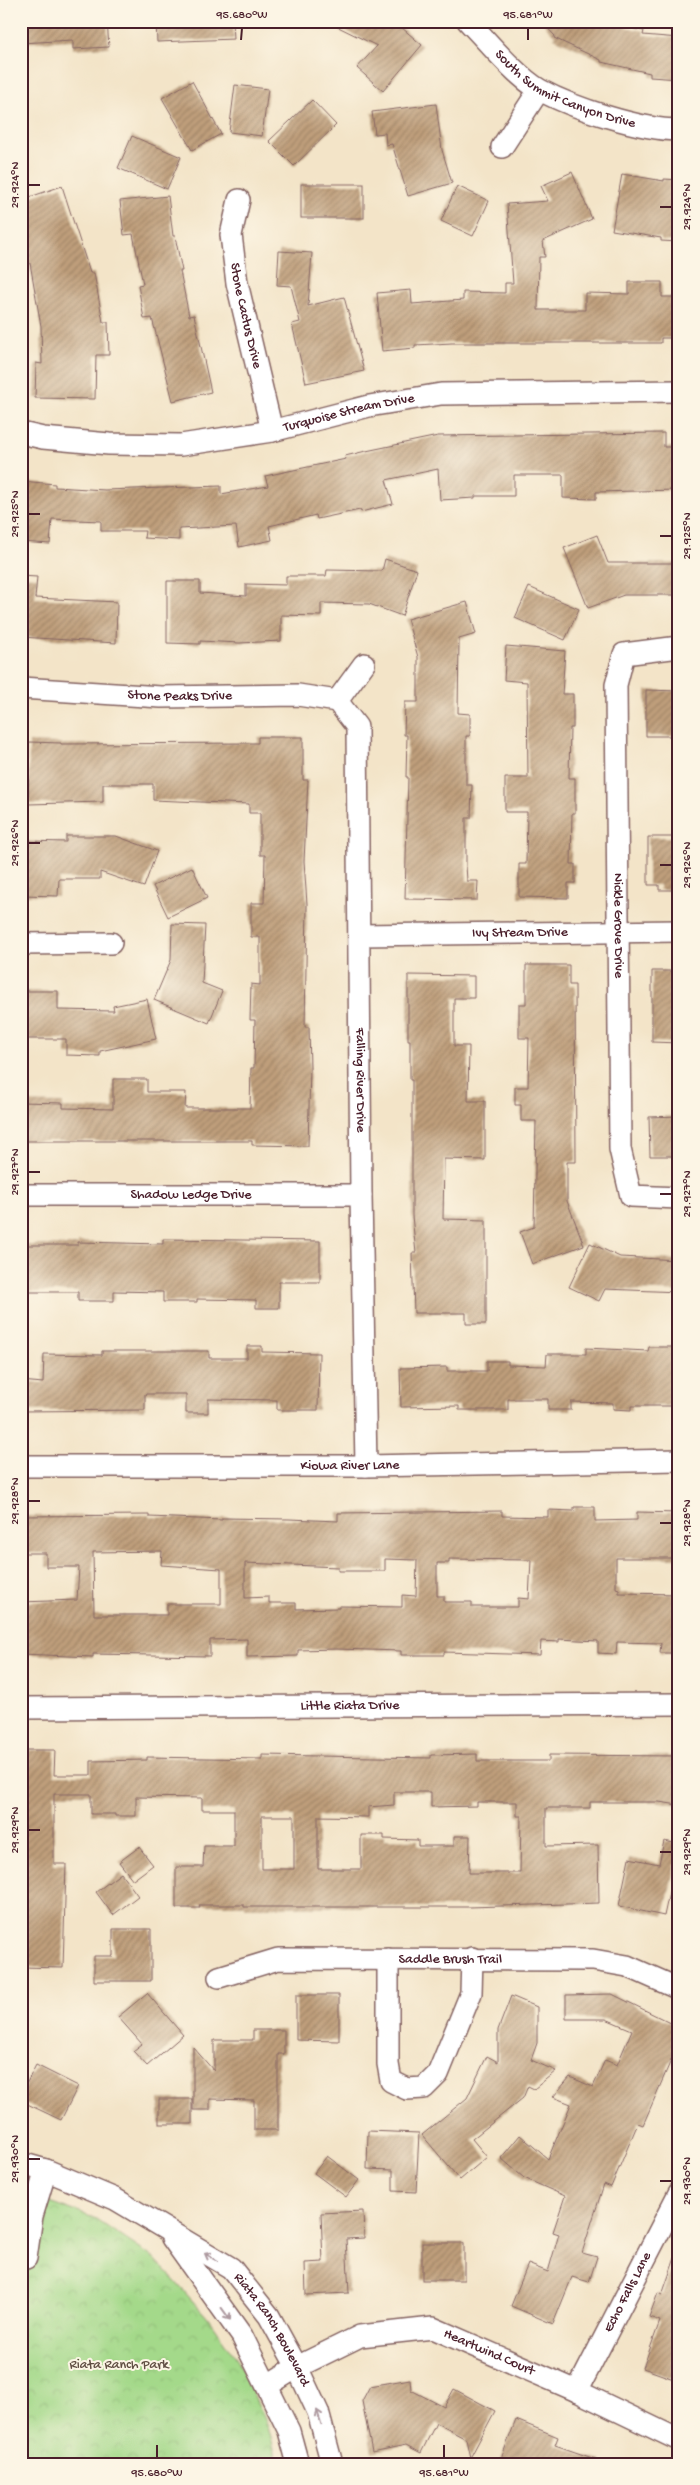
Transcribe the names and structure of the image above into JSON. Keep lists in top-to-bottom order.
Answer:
{
  "streets": {
    "street": [
      "South Summit Canyon Drive",
      "Stone Cactus Drive",
      "Turquoise Stream Drive",
      "Stone Peaks Drive",
      "Nickle Grove Drive",
      "Ivy Stream Drive",
      "Falling River Drive",
      "Shadow Ledge Drive",
      "Kiowa River Lane",
      "Little Riata Drive",
      "Saddle Brush Trail",
      "Echo Falls Lane",
      "Riata Ranch Boulevard",
      "Heartwind Court"
    ]
  },
  "crossings": [
    ["Stone Cactus Drive", "Turquoise Stream Drive"],
    ["Stone Peaks Drive", "Falling River Drive"],
    ["Nickle Grove Drive", "Ivy Stream Drive"],
    ["Ivy Stream Drive", "Falling River Drive"],
    ["Falling River Drive", "Shadow Ledge Drive"],
    ["Falling River Drive", "Kiowa River Lane"],
    ["Echo Falls Lane", "Heartwind Court"],
    ["Riata Ranch Boulevard", "Heartwind Court"]
  ],
  "parks": ["Riata Ranch Park"],
  "coordinates": [
    "95.680°W",
    "95.681°W",
    "29.924°N",
    "29.925°N",
    "29.926°N",
    "29.927°N",
    "29.928°N",
    "29.929°N",
    "29.930°N"
  ]
}
